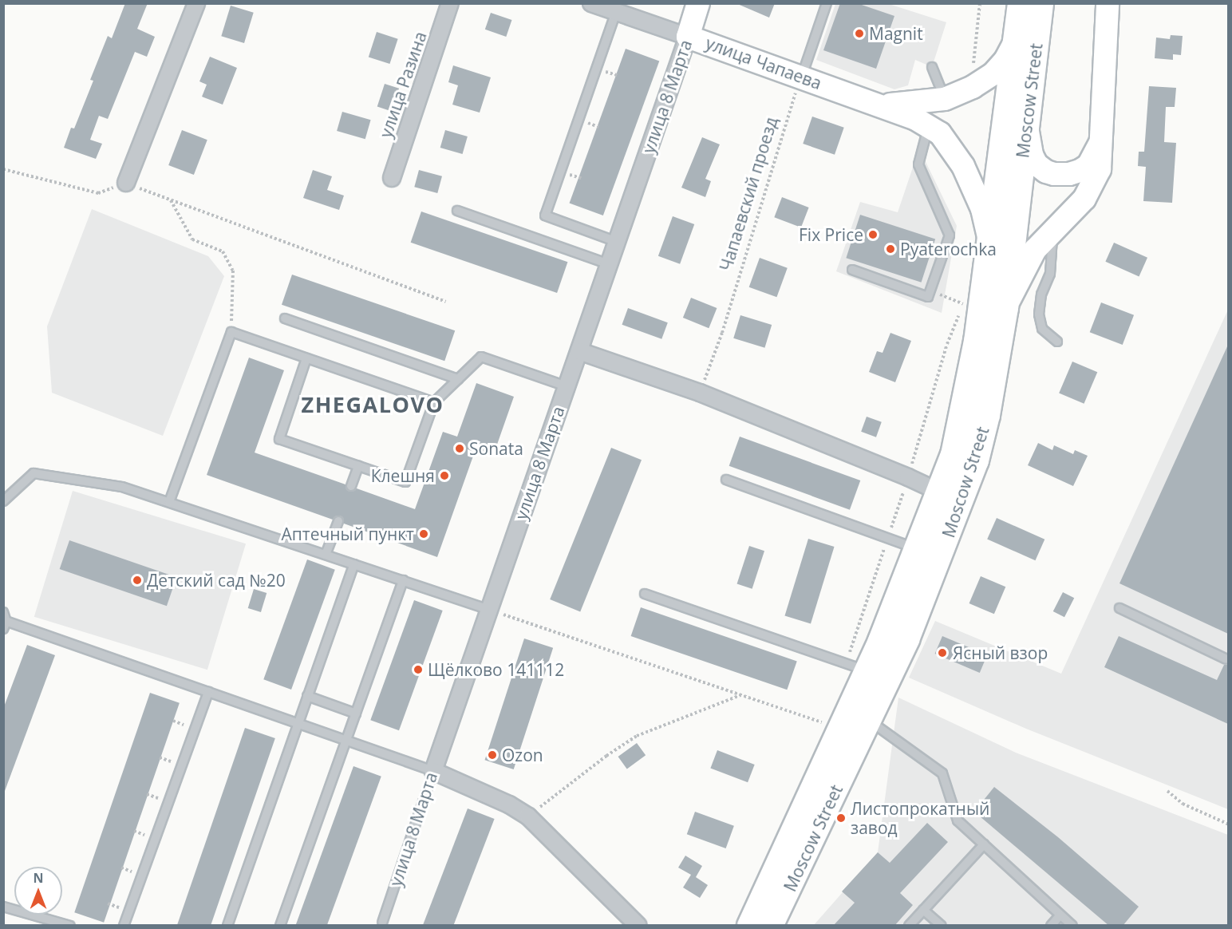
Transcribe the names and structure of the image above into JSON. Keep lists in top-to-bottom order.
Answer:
{
  "streets": {
    "main road": ["Moscow Street"],
    "street": ["улица Чапаева", "улица Разина", "улица 8 Марта"],
    "path": ["Чапаевский проезд"]
  },
  "crossings": [
    ["улица Чапаева", "улица 8 Марта"],
    ["улица Чапаева", "Чапаевский проезд"]
  ],
  "districts": ["ZHEGALOVO"],
  "places": [
    "Magnit",
    "Fix Price",
    "Pyaterochka",
    "Sonata",
    "Клешня",
    "Аптечный пункт",
    "Детский сад №20",
    "Ясный взор",
    "Щёлково 141112",
    "Ozon",
    "Листопрокатный завод"
  ],
  "north": "top"
}
